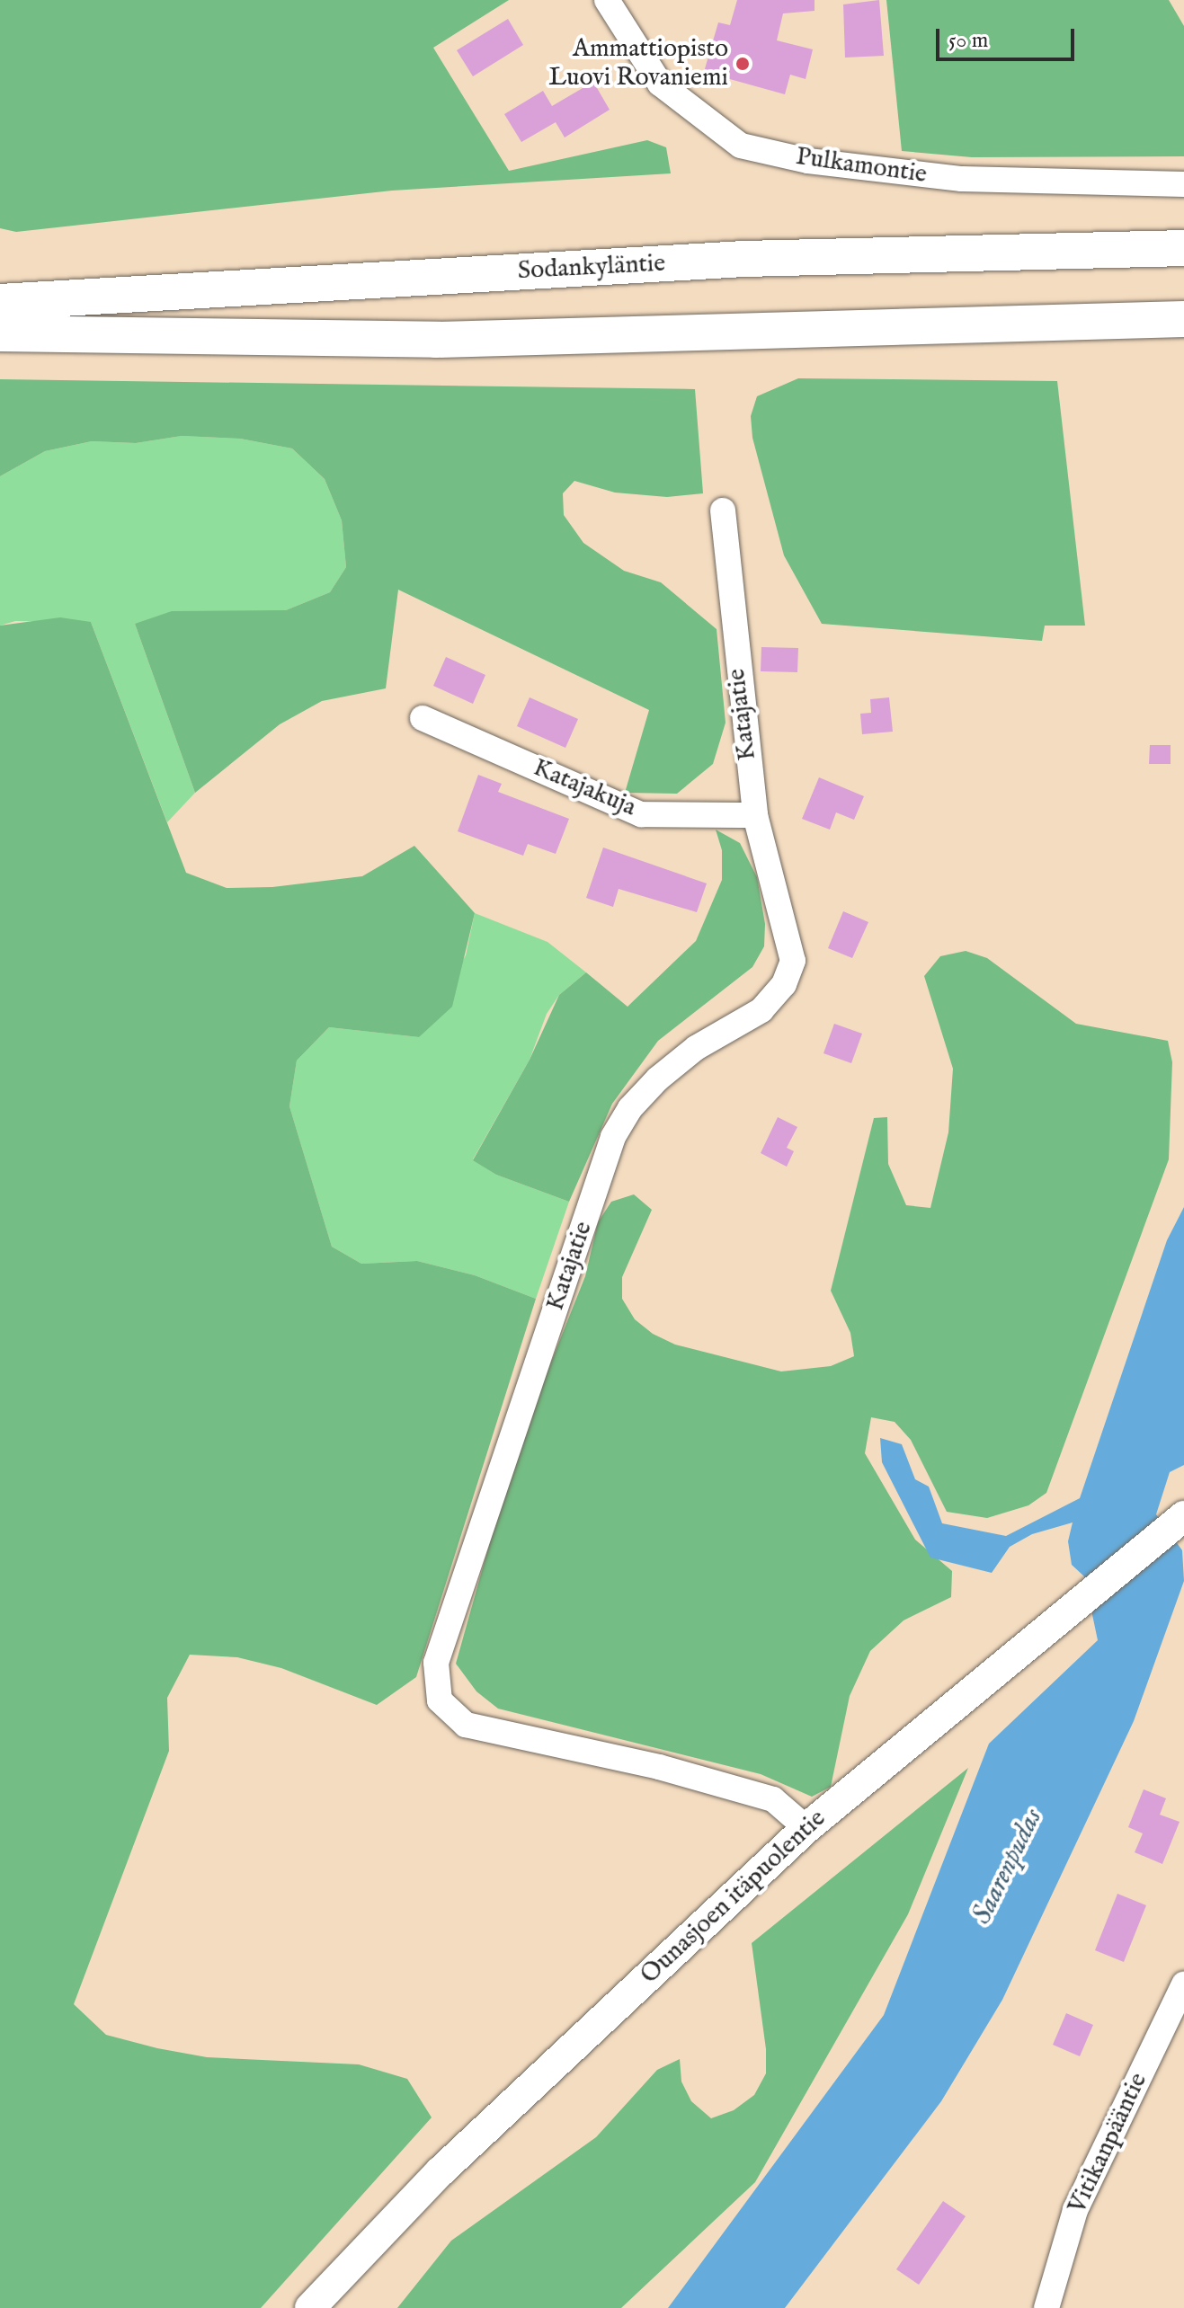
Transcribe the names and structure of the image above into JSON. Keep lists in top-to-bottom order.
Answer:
{
  "streets": {
    "highway": ["Sodankyläntie"],
    "main road": ["Ounasjoen itäpuolentie"],
    "street": [
      "Pulkamontie",
      "Katajatie",
      "Katajakuja",
      "Vitikanpääntie"
    ]
  },
  "crossings": [
    ["Katajatie", "Katajakuja"],
    ["Katajatie", "Ounasjoen itäpuolentie"]
  ],
  "water": ["Saarenpudas"],
  "places": ["Ammattiopisto Luovi Rovaniemi"],
  "scale_bar": "50 m"
}
